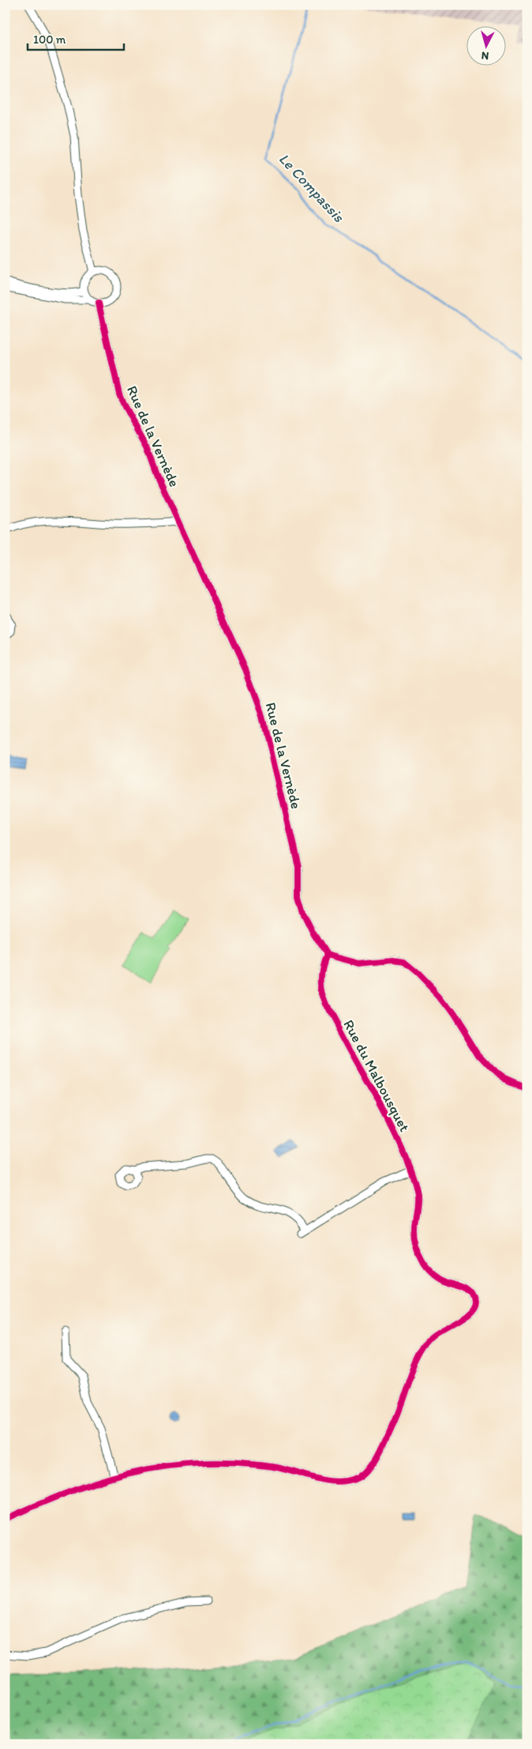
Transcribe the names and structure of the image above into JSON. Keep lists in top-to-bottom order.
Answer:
{
  "streets": {
    "street": ["Rue de la Vernède", "Rue du Malbousquet"]
  },
  "crossings": [
    ["Rue de la Vernède", "Rue du Malbousquet"]
  ],
  "water": ["Le Compassis"],
  "scale_bar": "100 m",
  "north": "bottom"
}
